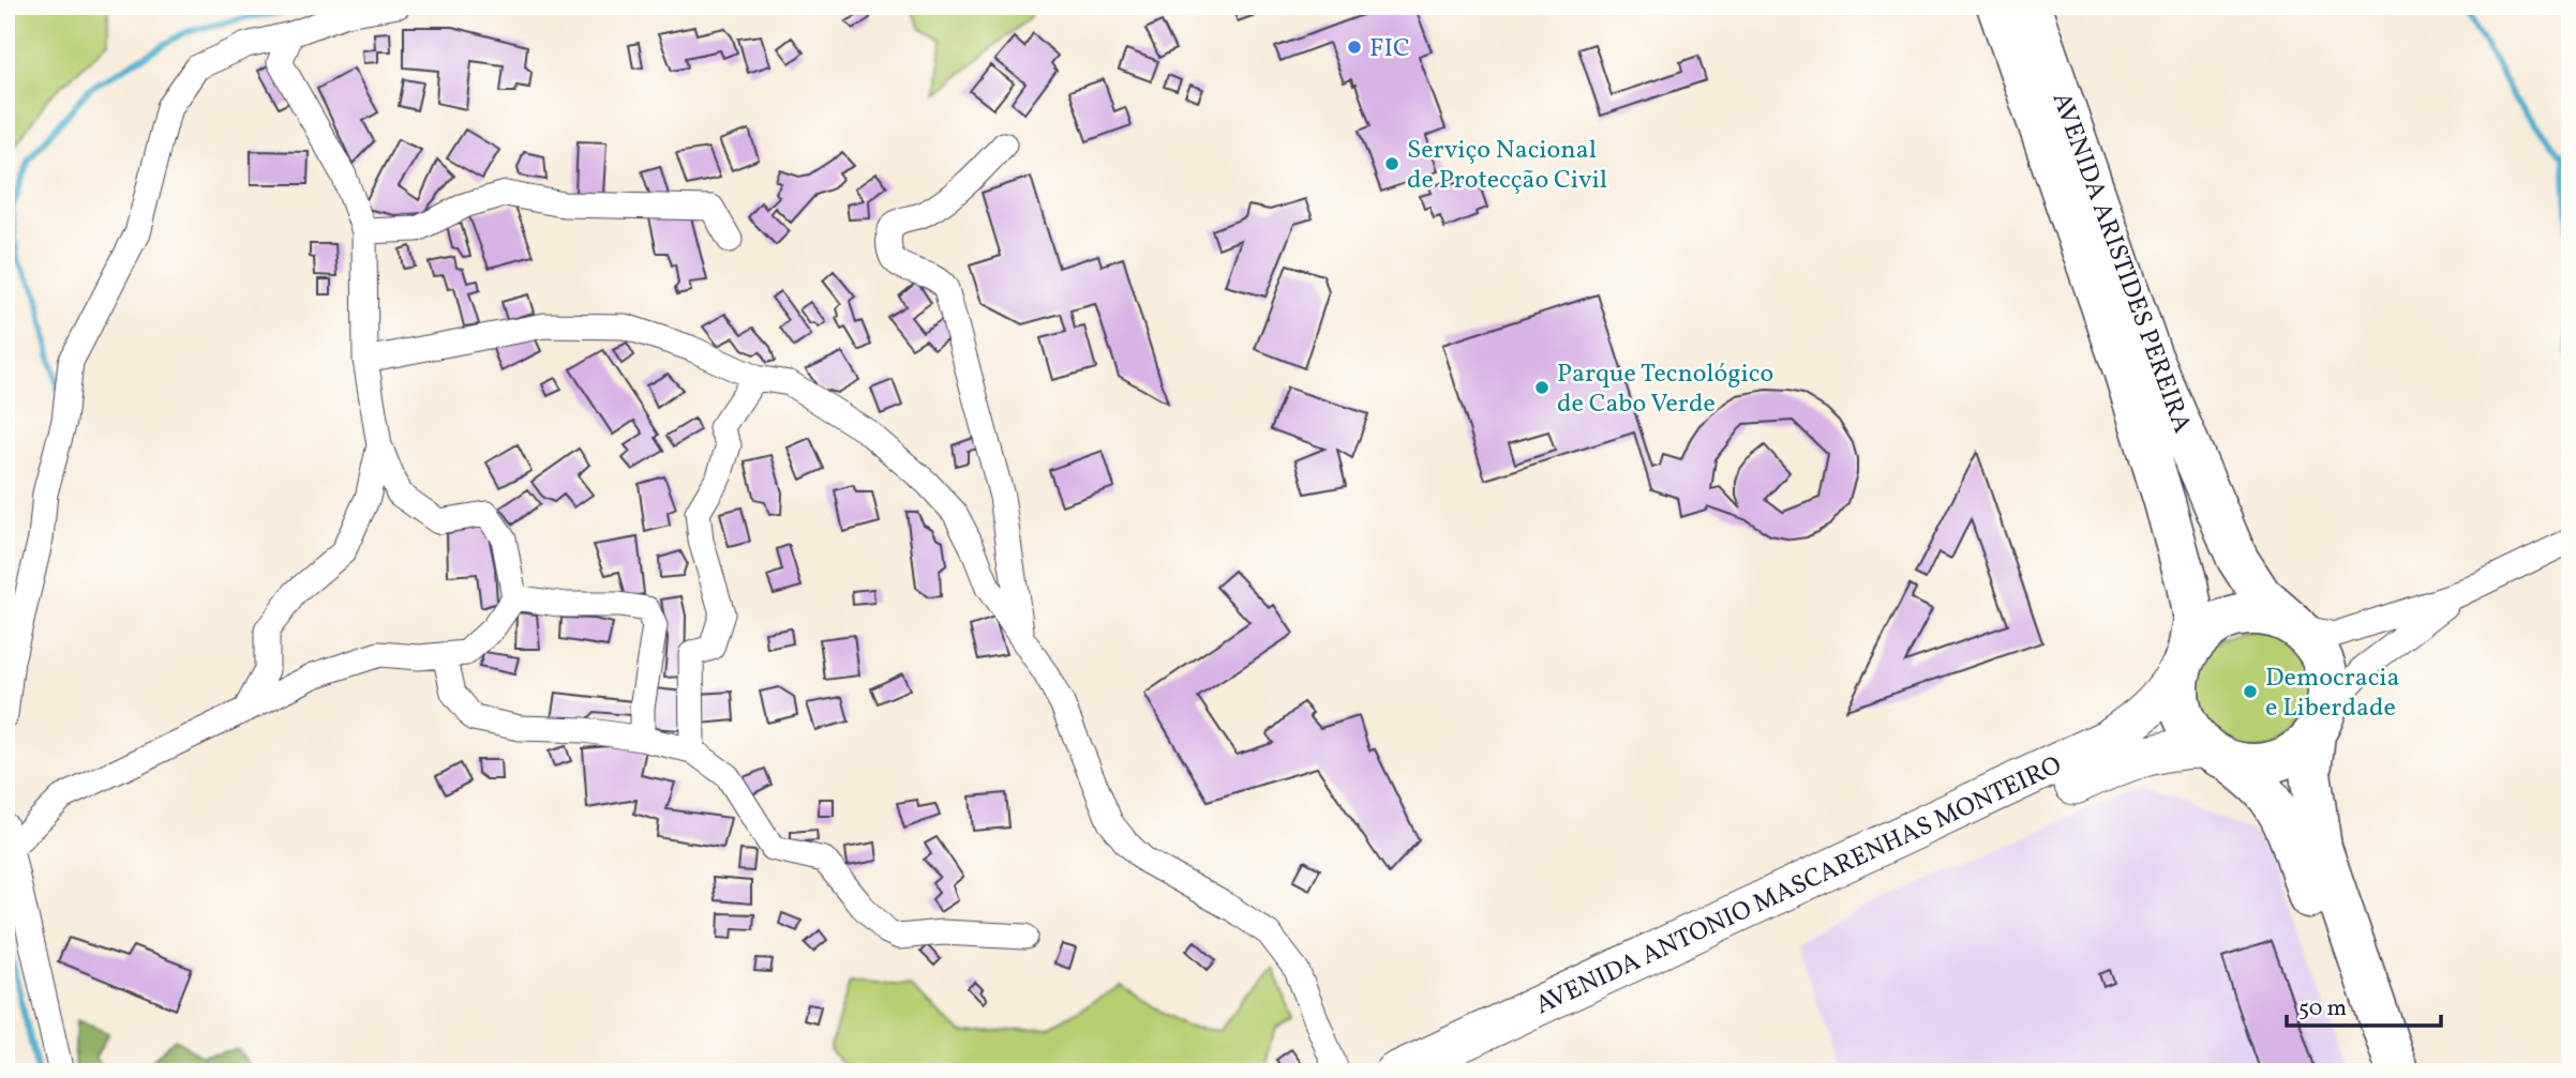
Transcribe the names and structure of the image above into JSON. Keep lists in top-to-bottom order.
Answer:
{
  "streets": {
    "highway": ["AVENIDA ARISTIDES PEREIRA"],
    "main road": ["AVENIDA ANTONIO MASCARENHAS MONTEIRO"]
  },
  "crossings": [
    ["AVENIDA ARISTIDES PEREIRA", "AVENIDA ANTONIO MASCARENHAS MONTEIRO"]
  ],
  "places": [
    "FIC",
    "Serviço Nacional de Protecção Civil",
    "Parque Tecnológico de Cabo Verde",
    "Democracia e Liberdade"
  ],
  "scale_bar": "50 m"
}
